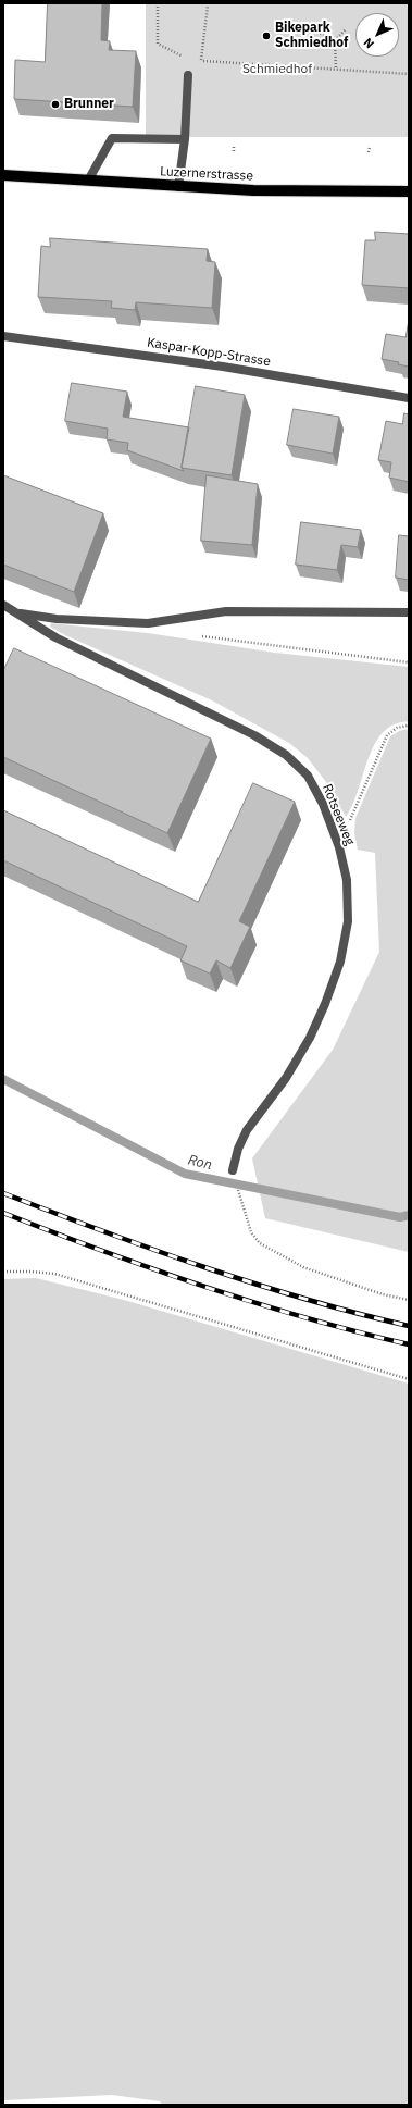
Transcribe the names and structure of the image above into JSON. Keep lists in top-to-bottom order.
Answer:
{
  "streets": {
    "main road": ["Luzernerstrasse"],
    "street": ["Kaspar-Kopp-Strasse", "Rotseeweg"]
  },
  "water": ["Ron"],
  "parks": ["Schmiedhof"],
  "places": ["Bikepark Schmiedhof", "Brunner"],
  "north": "bottom left"
}
